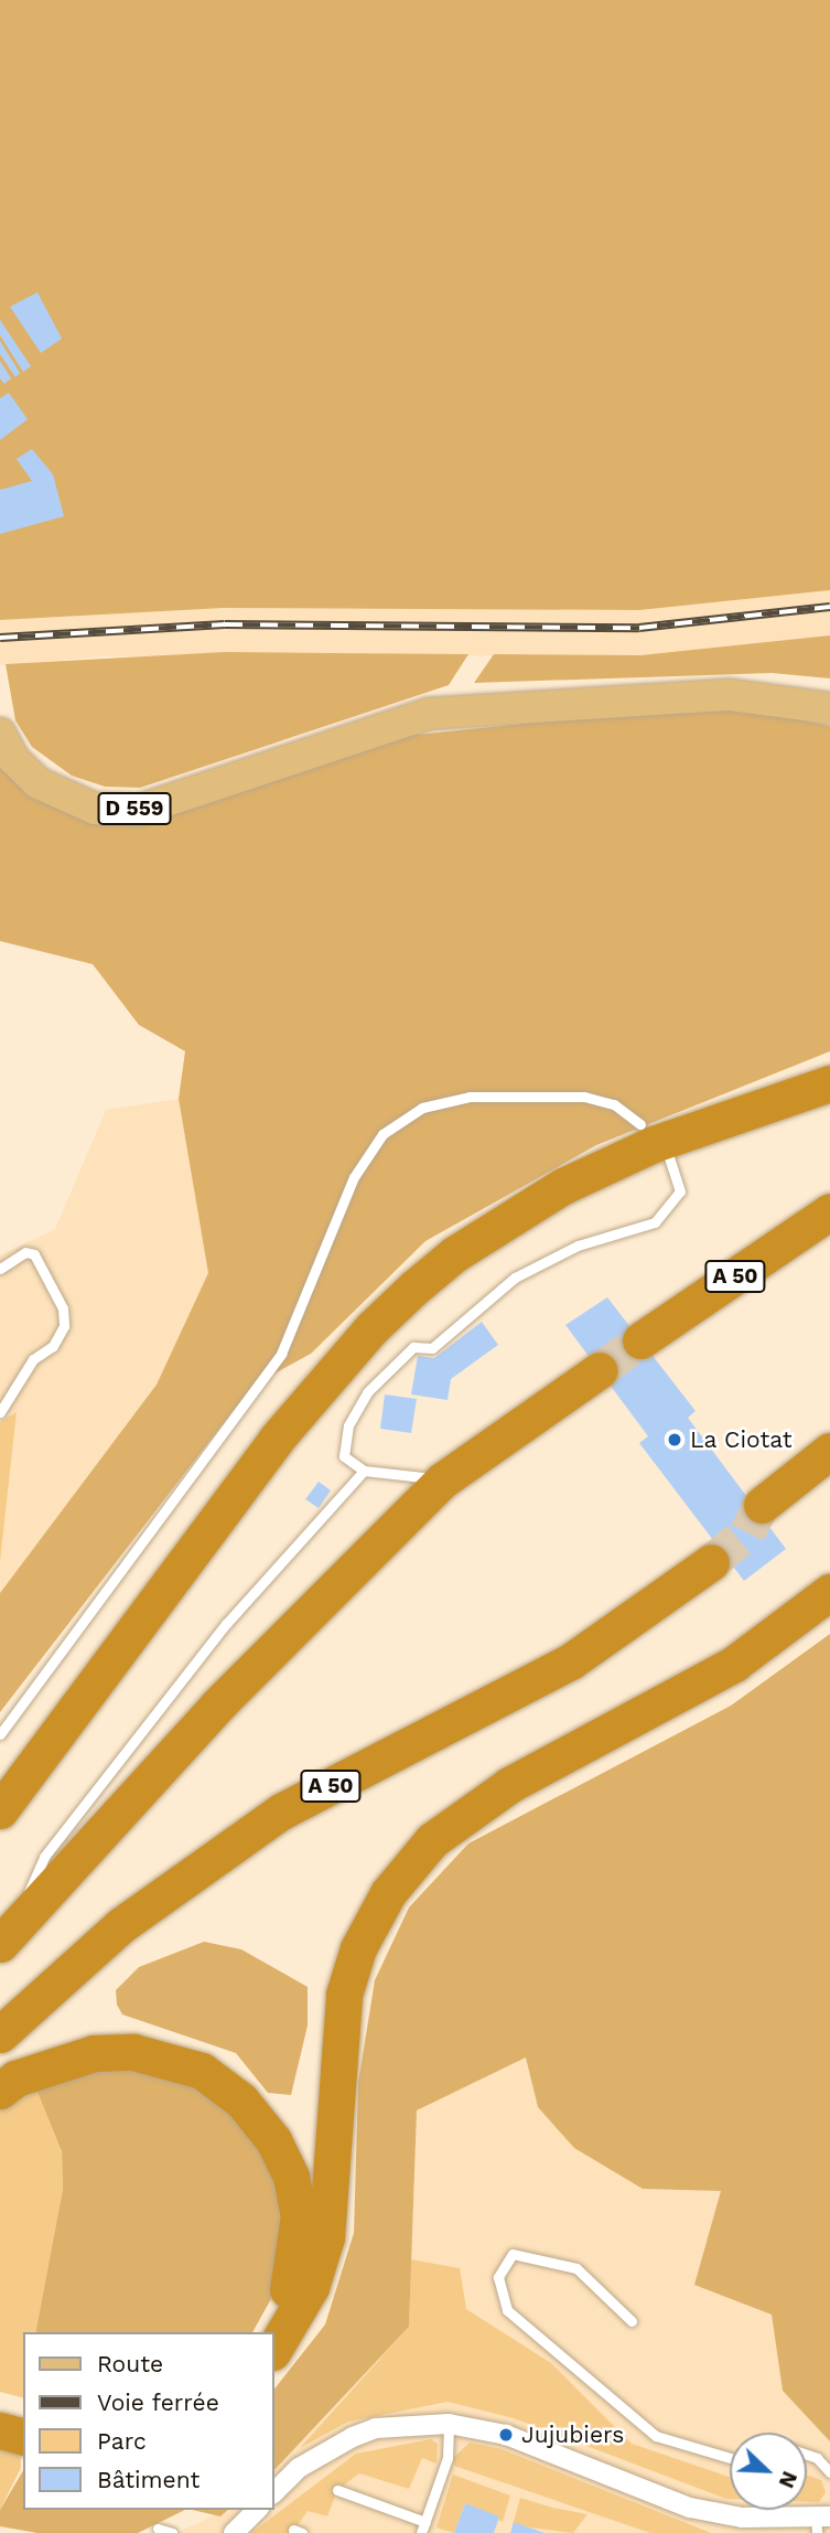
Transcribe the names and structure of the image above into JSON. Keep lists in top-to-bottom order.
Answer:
{
  "streets": {
    "highway": ["A 50"],
    "main road": ["D 559"]
  },
  "places": ["La Ciotat", "Jujubiers"],
  "legend": [
    "Route",
    "Voie ferrée",
    "Parc",
    "Bâtiment"
  ],
  "north": "bottom right"
}
